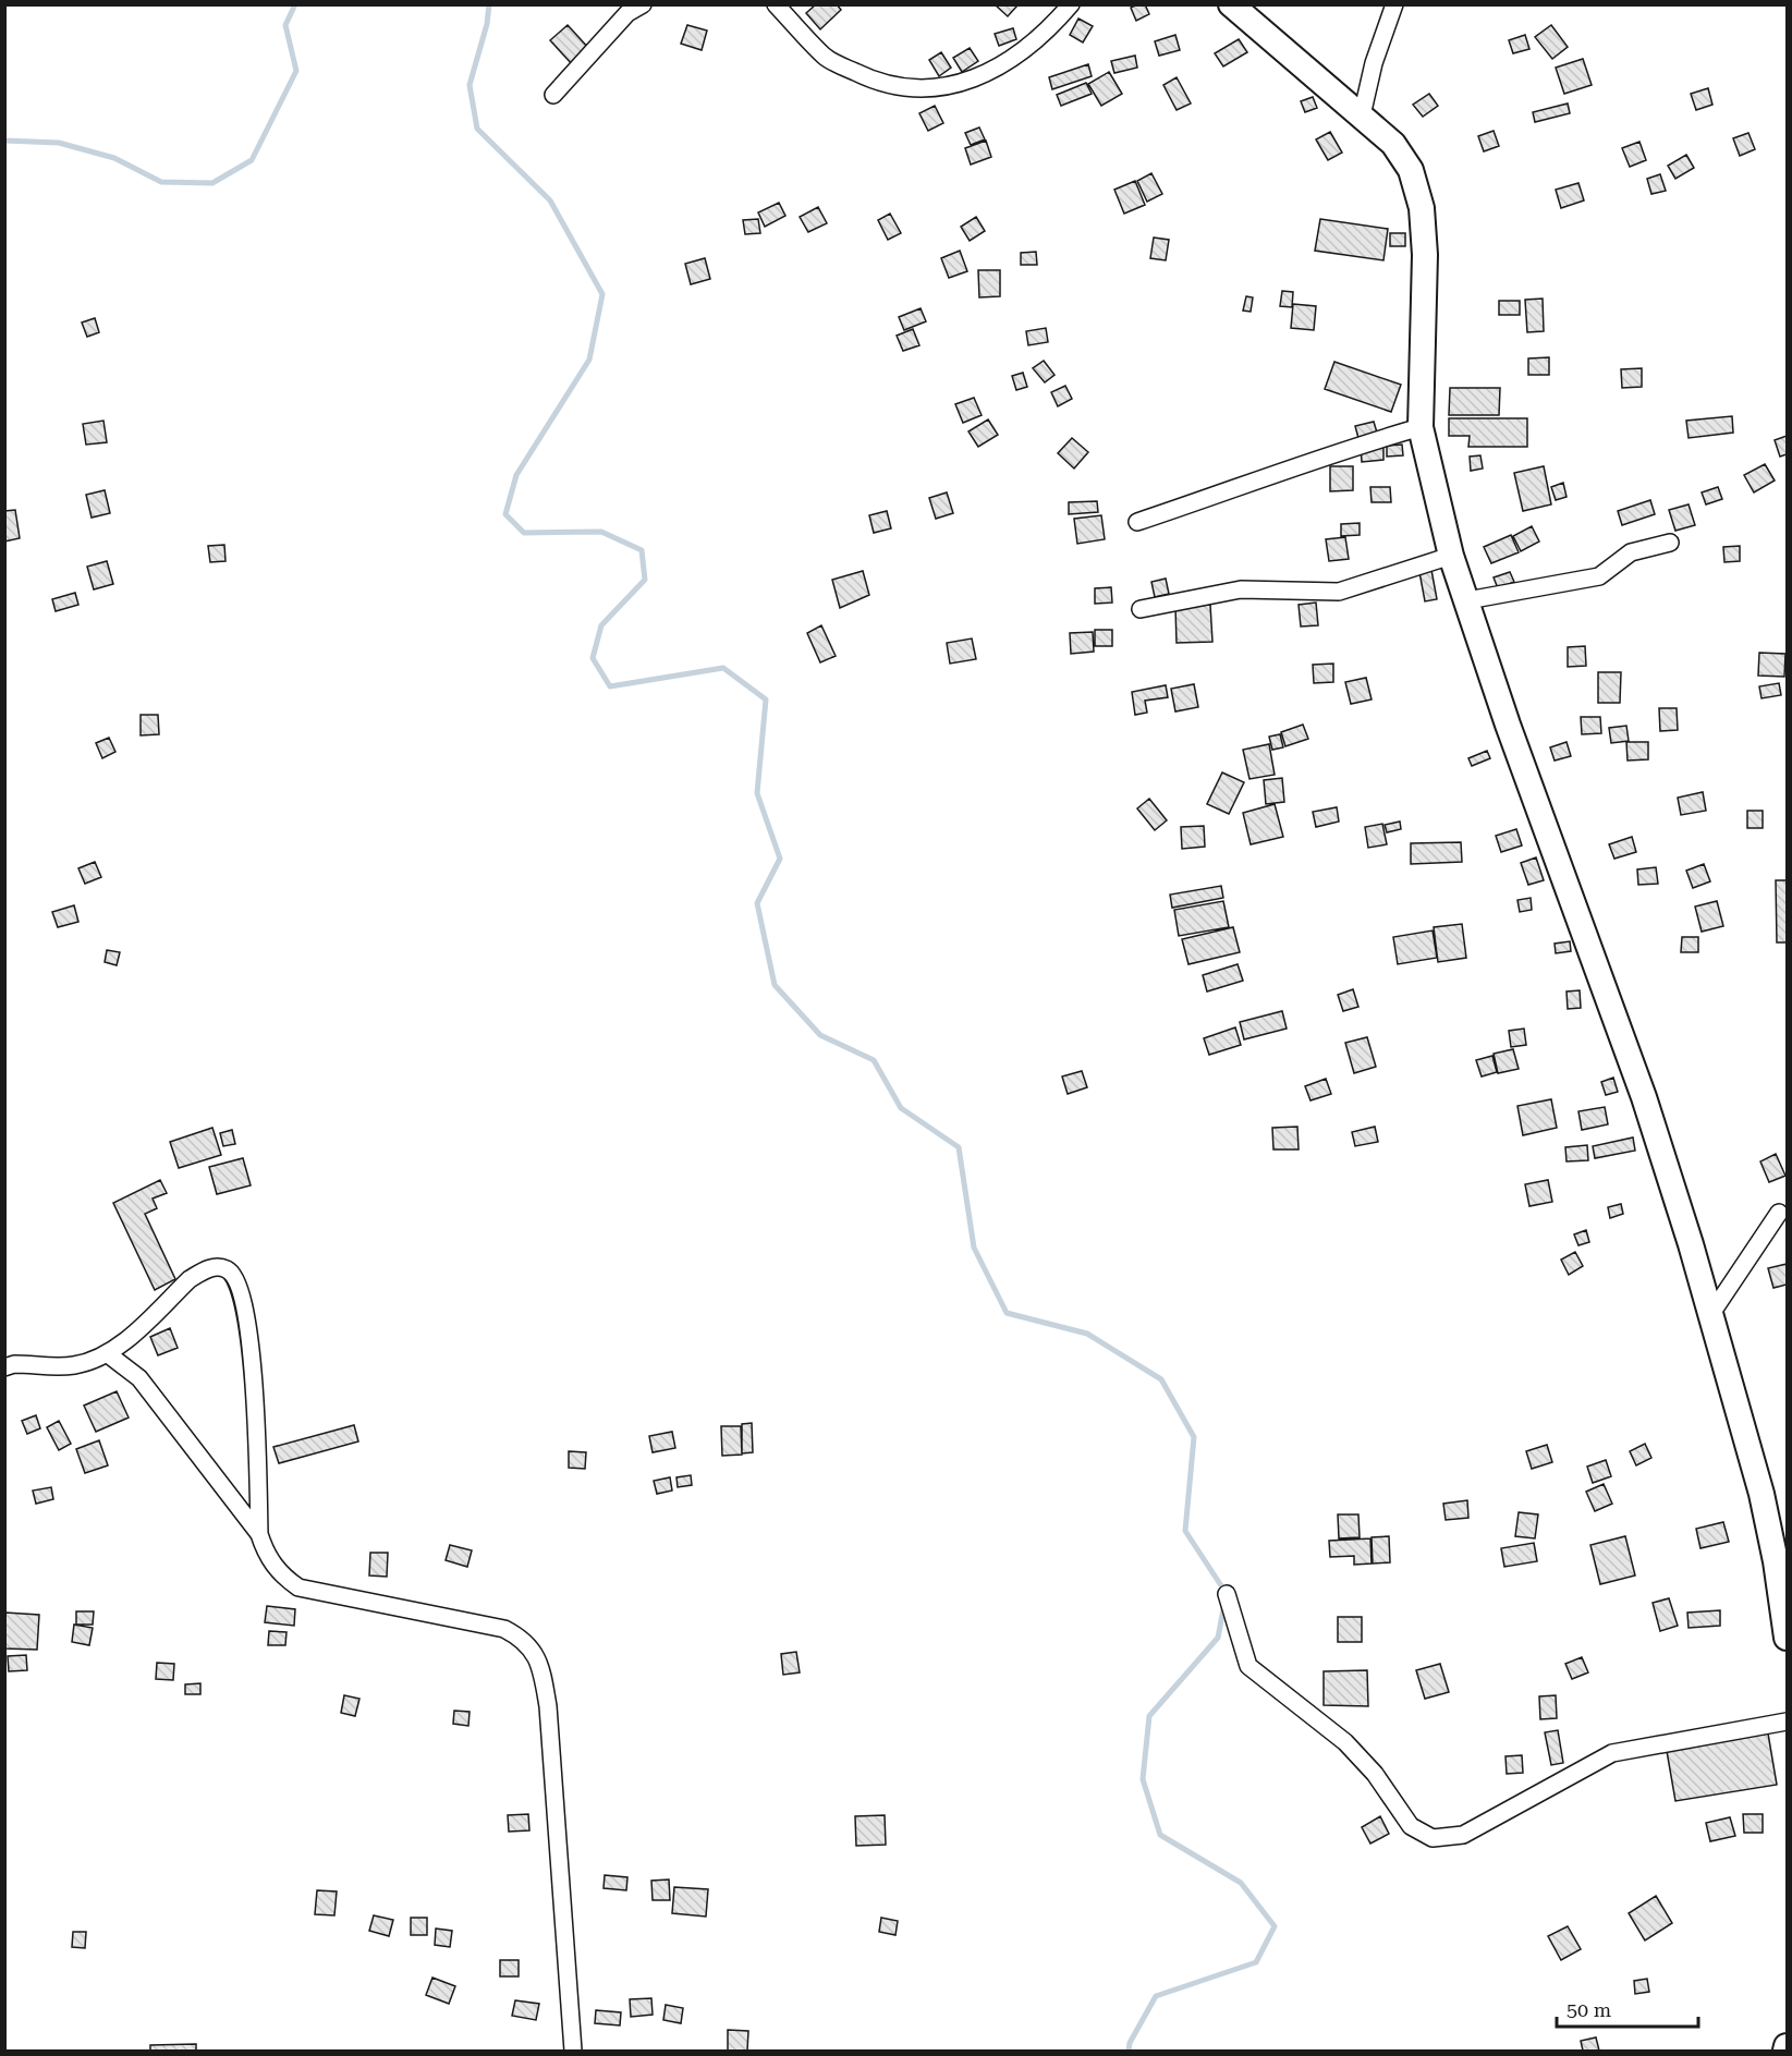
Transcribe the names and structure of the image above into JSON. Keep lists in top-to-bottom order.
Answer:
{
  "scale_bar": "50 m"
}
